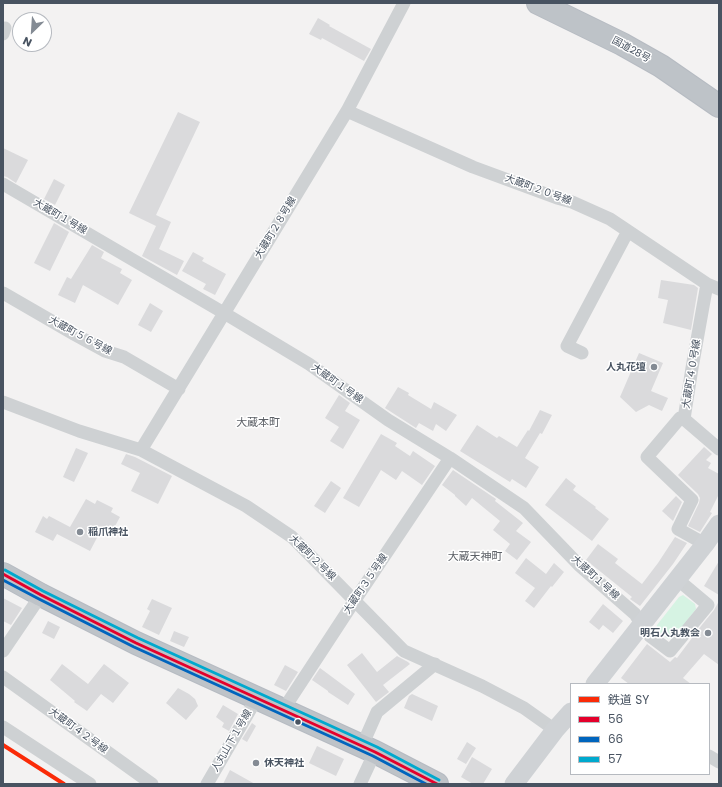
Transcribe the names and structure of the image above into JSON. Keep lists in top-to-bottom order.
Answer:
{
  "streets": {
    "highway": ["国道28号"],
    "street": [
      "大蔵町２０号線",
      "大蔵町１号線",
      "大蔵町２８号線",
      "大蔵町５６号線",
      "大蔵町４０号線",
      "大蔵町２号線",
      "大蔵町３５号線",
      "大蔵町４２号線",
      "人丸山下１号線"
    ]
  },
  "crossings": [
    ["大蔵町２０号線", "大蔵町２８号線"],
    ["大蔵町２０号線", "大蔵町４０号線"],
    ["大蔵町１号線", "大蔵町２８号線"],
    ["大蔵町１号線", "大蔵町３５号線"],
    ["大蔵町２８号線", "大蔵町５６号線"],
    ["大蔵町２８号線", "大蔵町２号線"],
    ["大蔵町２号線", "大蔵町３５号線"]
  ],
  "districts": ["大蔵本町", "大蔵天神町"],
  "places": [
    "人丸花壇",
    "稲爪神社",
    "明石人丸教会",
    "休天神社"
  ],
  "lines": [
    "transit line 57",
    "transit line 56",
    "transit line 66",
    "rail line SY"
  ],
  "legend": [
    "鉄道 SY",
    "56",
    "66",
    "57"
  ],
  "north": "bottom left"
}
